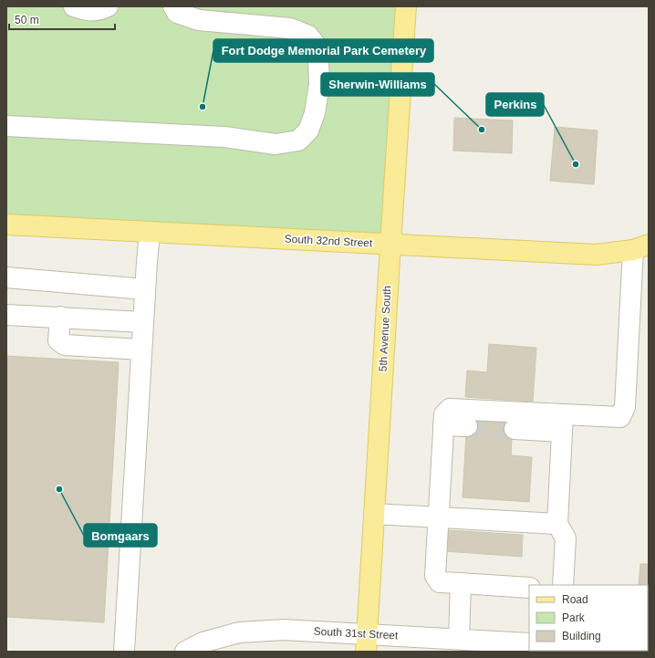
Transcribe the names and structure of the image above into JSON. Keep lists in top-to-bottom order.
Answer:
{
  "streets": {
    "main road": ["South 32nd Street", "5th Avenue South"],
    "street": ["South 31st Street"]
  },
  "crossings": [
    ["South 32nd Street", "5th Avenue South"],
    ["5th Avenue South", "South 31st Street"]
  ],
  "places": [
    "Fort Dodge Memorial Park Cemetery",
    "Sherwin-Williams",
    "Perkins",
    "Bomgaars"
  ],
  "legend": ["Road", "Park", "Building"],
  "scale_bar": "50 m"
}
